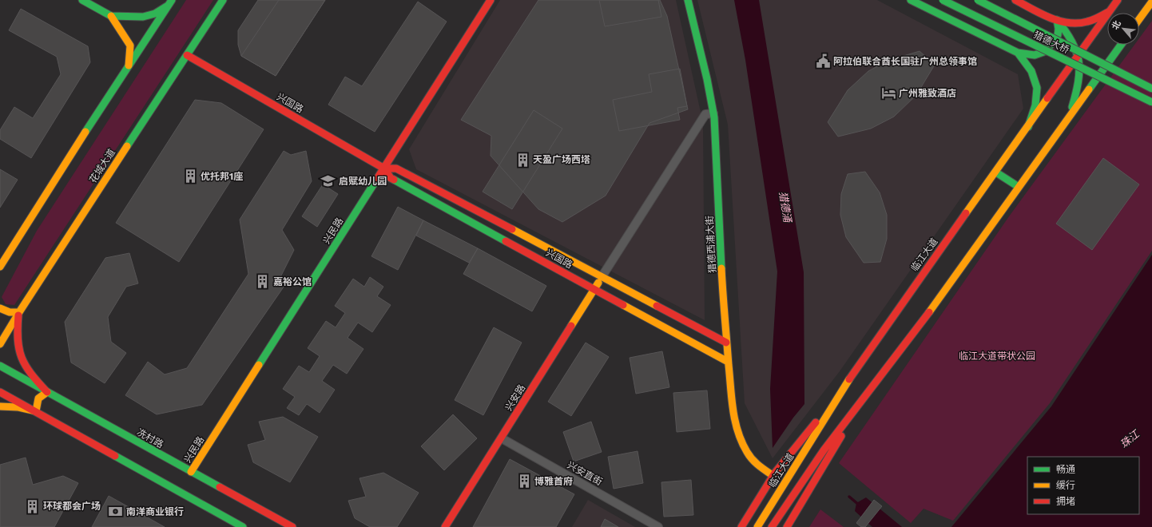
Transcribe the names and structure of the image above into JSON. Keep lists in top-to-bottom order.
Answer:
{
  "streets": {
    "main road": [
      "猎德大桥",
      "兴国路",
      "花城大道",
      "兴民路",
      "猎德西浦大街",
      "临江大道",
      "兴安路",
      "冼村路"
    ],
    "street": ["兴安直街"]
  },
  "crossings": [
    ["兴国路", "花城大道"],
    ["兴国路", "兴民路"],
    ["兴国路", "猎德西浦大街"],
    ["兴国路", "兴安路"],
    ["兴民路", "冼村路"],
    ["兴安路", "兴安直街"]
  ],
  "water": ["猎德涌", "珠江"],
  "parks": ["临江大道带状公园"],
  "places": {
    "public building": ["阿拉伯联合酋长国驻广州总领事馆"],
    "hotel": ["广州雅致酒店"],
    "building": [
      "天盈广场西塔",
      "优托邦1座",
      "嘉裕公馆",
      "博雅首府",
      "环球都会广场"
    ],
    "school or university": ["启赋幼儿园"],
    "bank": ["南洋商业银行"]
  },
  "legend": ["畅通", "缓行", "拥堵"],
  "north": "top left"
}
